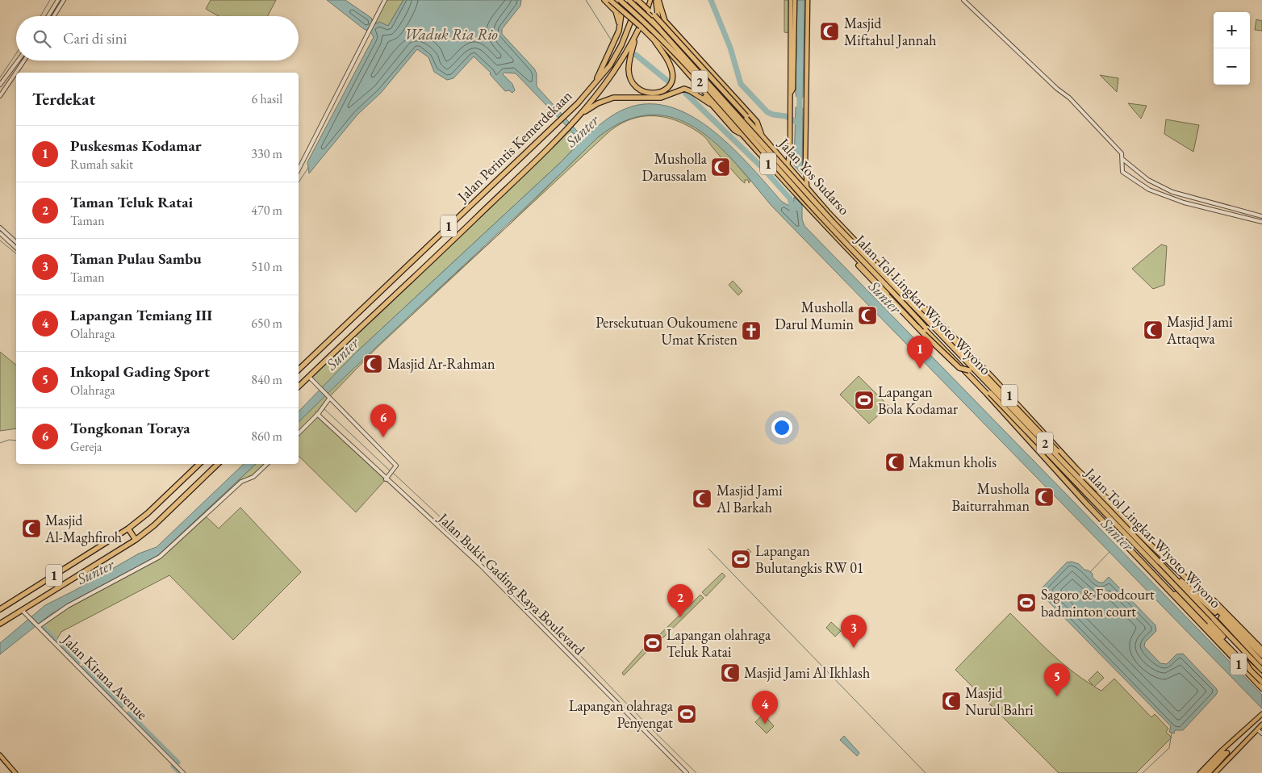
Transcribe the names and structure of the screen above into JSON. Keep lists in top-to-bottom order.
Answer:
{
  "streets": {
    "highway": [
      "2",
      "Jalan Perintis Kemerdekaan",
      "1",
      "Jalan Yos Sudarso",
      "Jalan Tol Lingkar Wiyoto Wiyono"
    ],
    "street": ["Jalan Bukit Gading Raya Boulevard", "Jalan Kirana Avenue"]
  },
  "crossings": [
    ["Jalan Perintis Kemerdekaan", "1"],
    ["1", "Jalan Yos Sudarso"],
    ["1", "Jalan Kirana Avenue"]
  ],
  "water": ["Waduk Ria Rio", "Sunter"],
  "places": {
    "mosque": [
      "Masjid Miftahul Jannah",
      "Musholla Darussalam",
      "Musholla Darul Mumin",
      "Masjid Jami Attaqwa",
      "Masjid Ar-Rahman",
      "Makmun kholis",
      "Musholla Baiturrahman",
      "Masjid Jami Al Barkah",
      "Masjid Al-Maghfiroh",
      "Masjid Jami Al Ikhlash",
      "Masjid Nurul Bahri"
    ],
    "church": ["Persekutuan Oukoumene Umat Kristen"],
    "sports": [
      "Lapangan Bola Kodamar",
      "Lapangan Bulutangkis RW 01",
      "Sagoro & Foodcourt badminton court",
      "Lapangan olahraga Teluk Ratai",
      "Lapangan olahraga Penyengat"
    ]
  },
  "page": {
    "map_buttons": ["+", "−"],
    "search": "Cari di sini",
    "heading": ["Terdekat", "6 hasil"],
    "list": [
      {
        "mark": "1",
        "name": "Puskesmas Kodamar",
        "note": "Rumah sakit",
        "value": "330 m"
      },
      {
        "mark": "2",
        "name": "Taman Teluk Ratai",
        "note": "Taman",
        "value": "470 m"
      },
      {
        "mark": "3",
        "name": "Taman Pulau Sambu",
        "note": "Taman",
        "value": "510 m"
      },
      {
        "mark": "4",
        "name": "Lapangan Temiang III",
        "note": "Olahraga",
        "value": "650 m"
      },
      {
        "mark": "5",
        "name": "Inkopal Gading Sport",
        "note": "Olahraga",
        "value": "840 m"
      },
      {
        "mark": "6",
        "name": "Tongkonan Toraya",
        "note": "Gereja",
        "value": "860 m"
      }
    ],
    "pins": [
      "1",
      "6",
      "2",
      "3",
      "5",
      "4"
    ]
  }
}
